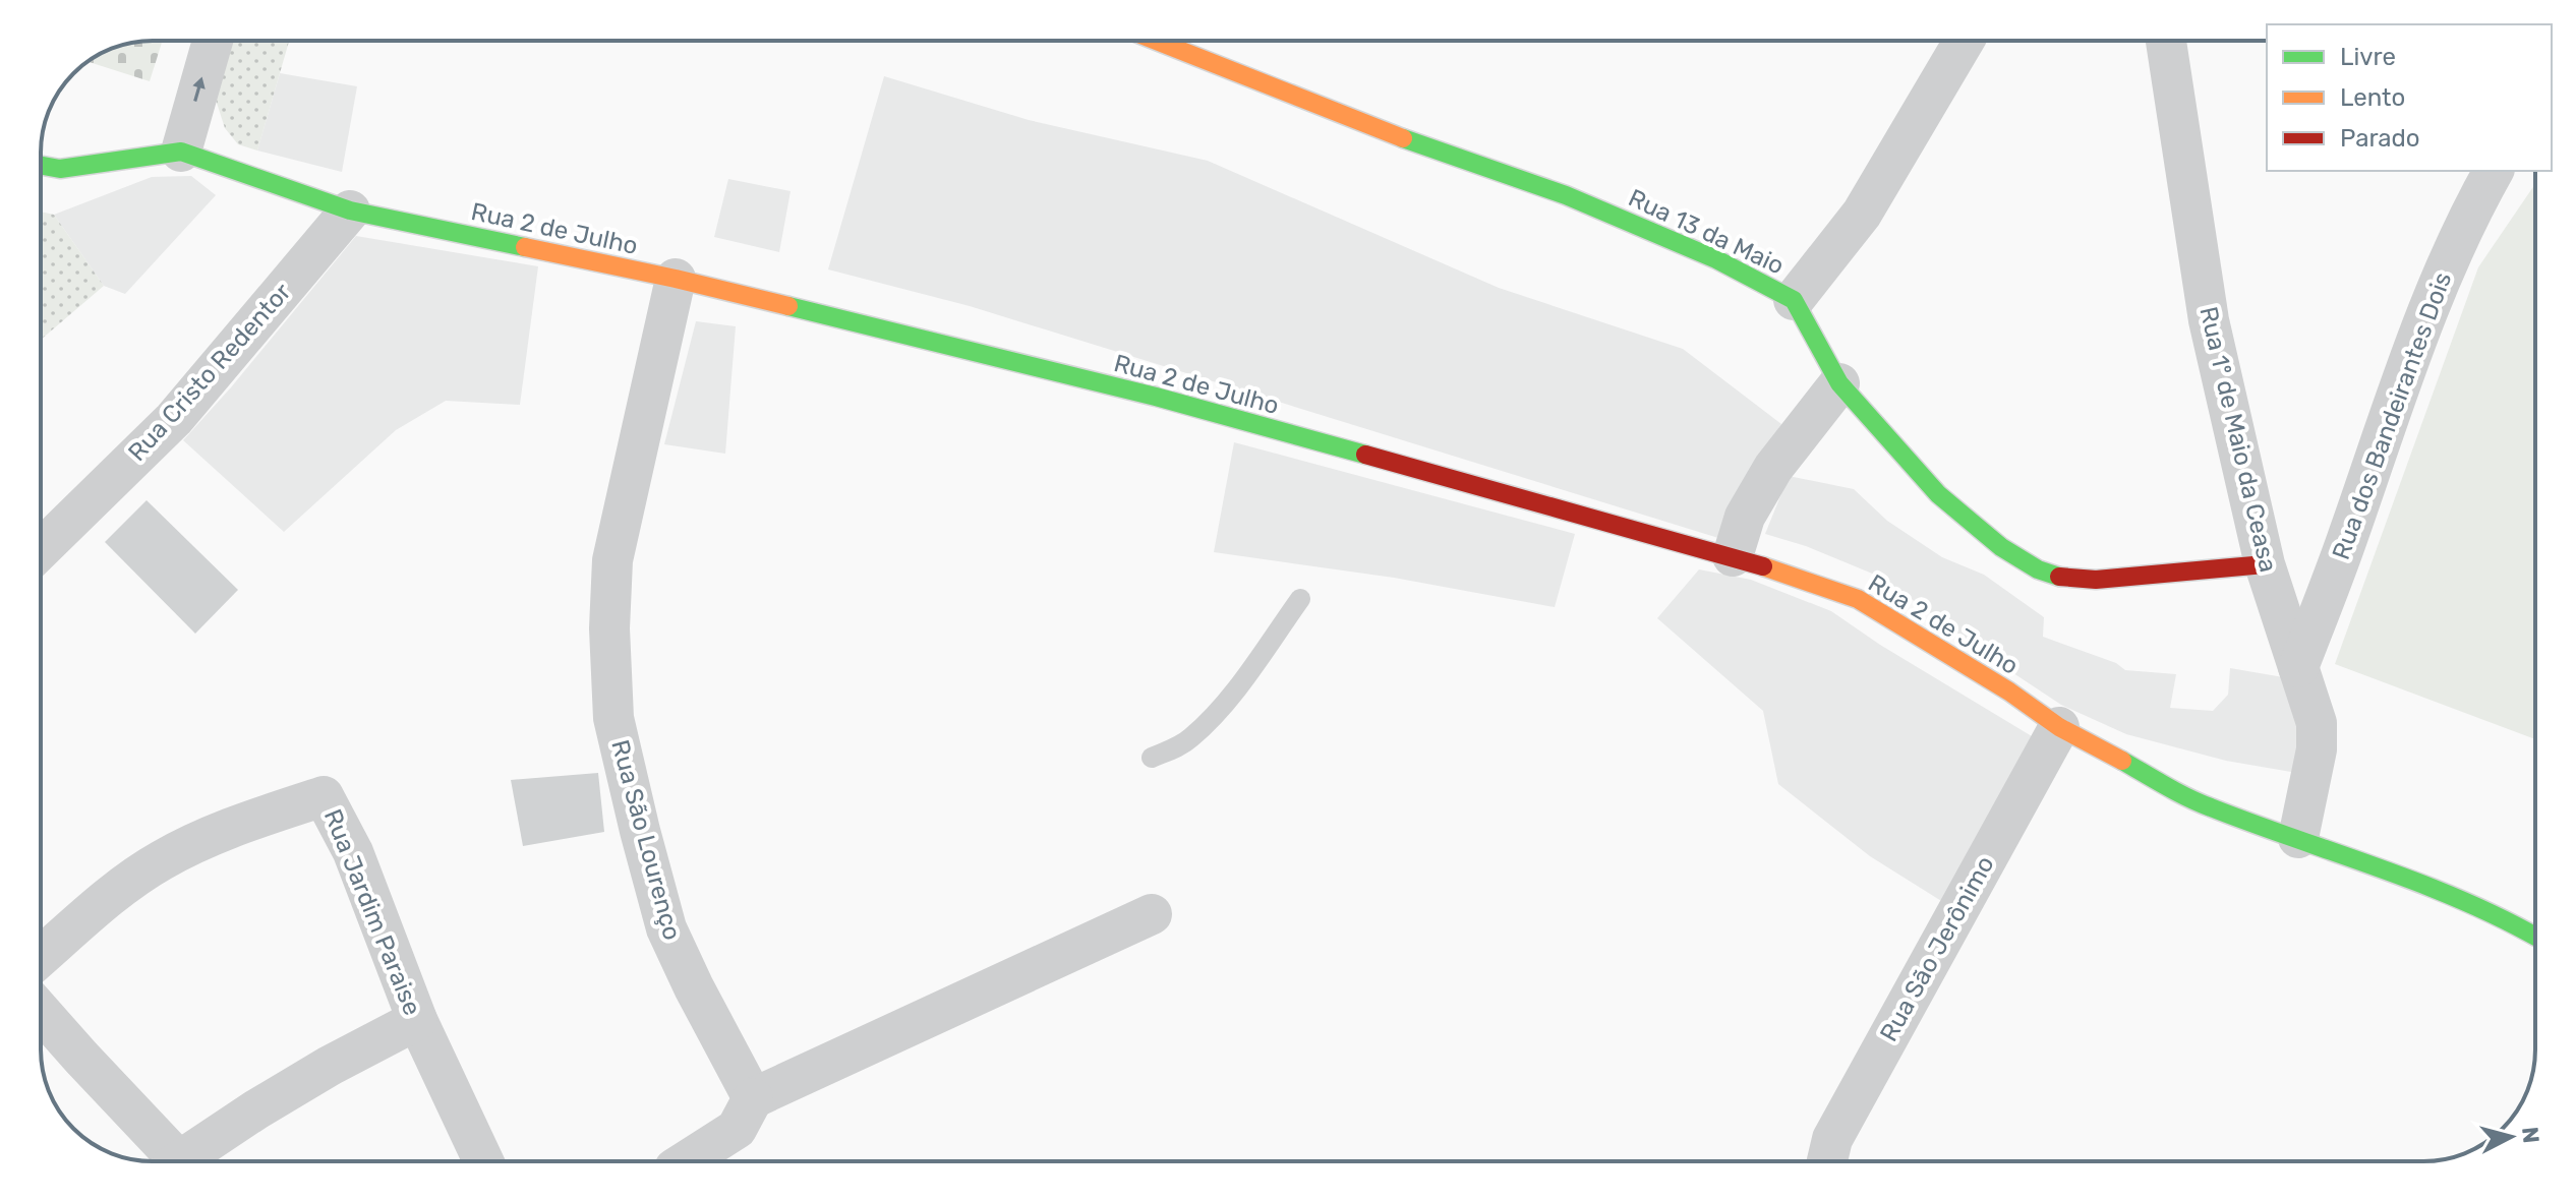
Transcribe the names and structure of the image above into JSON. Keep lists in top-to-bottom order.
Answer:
{
  "streets": {
    "main road": ["Rua 2 de Julho", "Rua 13 da Maio"],
    "street": [
      "Rua Cristo Redentor",
      "Rua dos Bandeirantes Dois",
      "Rua 1º de Maio da Ceasa",
      "Rua São Lourenço",
      "Rua Jardim Paraise",
      "Rua São Jerônimo"
    ]
  },
  "crossings": [
    ["Rua 2 de Julho", "Rua Cristo Redentor"],
    ["Rua 2 de Julho", "Rua 1º de Maio da Ceasa"],
    ["Rua 2 de Julho", "Rua São Lourenço"],
    ["Rua 2 de Julho", "Rua São Jerônimo"],
    ["Rua 13 da Maio", "Rua 1º de Maio da Ceasa"],
    ["Rua dos Bandeirantes Dois", "Rua 1º de Maio da Ceasa"]
  ],
  "legend": ["Livre", "Lento", "Parado"],
  "north": "right"
}
